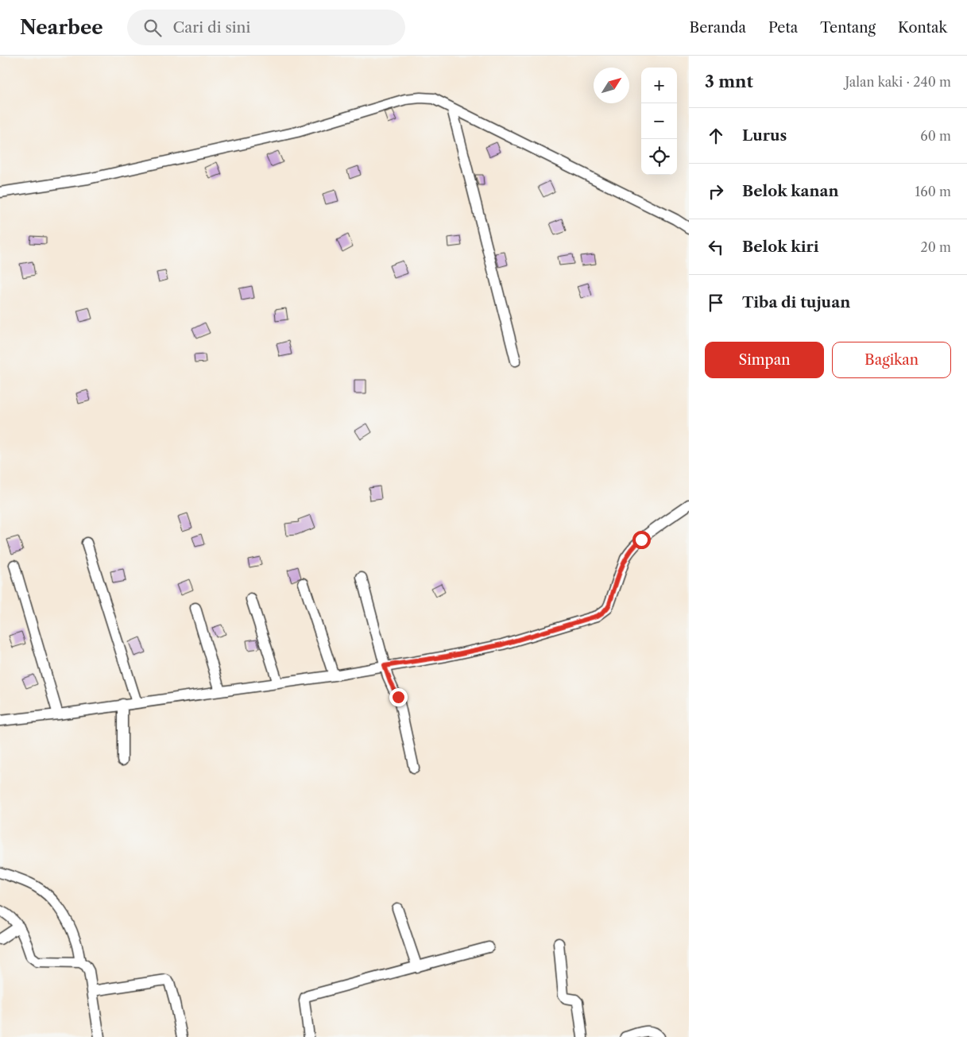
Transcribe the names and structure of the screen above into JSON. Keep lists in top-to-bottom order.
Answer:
{
  "north": "top right",
  "page": {
    "header": "Nearbee",
    "search": "Cari di sini",
    "nav": [
      "Beranda",
      "Peta",
      "Tentang",
      "Kontak"
    ],
    "heading": ["3 mnt", "Jalan kaki · 240 m"],
    "map_buttons": ["+", "−"],
    "list": [
      ["Lurus", "60 m"],
      ["Belok kanan", "160 m"],
      ["Belok kiri", "20 m"],
      "Tiba di tujuan"
    ],
    "buttons": ["Simpan", "Bagikan"]
  }
}
